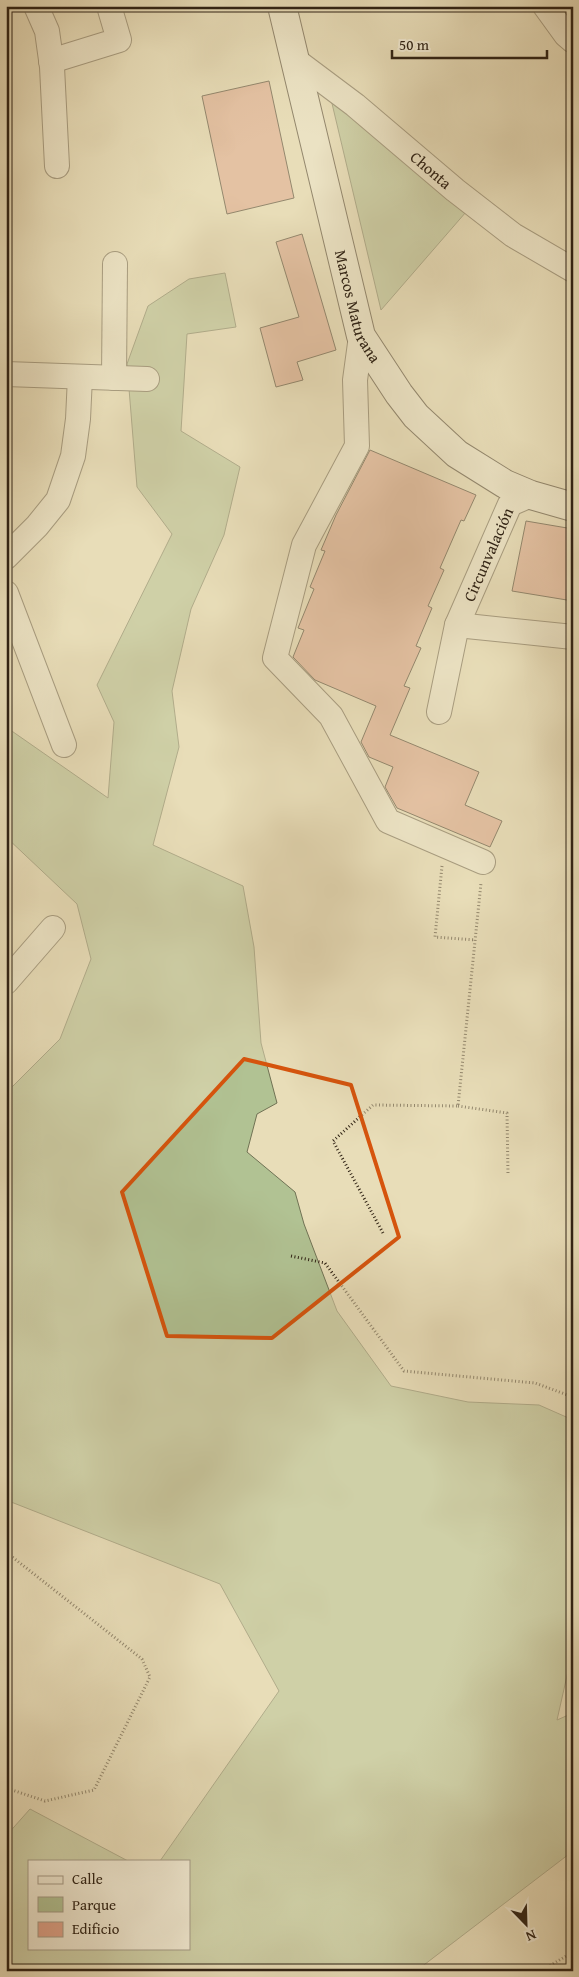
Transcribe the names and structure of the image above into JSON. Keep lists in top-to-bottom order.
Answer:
{
  "streets": {
    "street": ["Chonta", "Marcos Maturana", "Circunvalación"]
  },
  "crossings": [
    ["Chonta", "Marcos Maturana"],
    ["Marcos Maturana", "Circunvalación"]
  ],
  "legend": ["Calle", "Parque", "Edificio"],
  "scale_bar": "50 m",
  "north": "bottom right"
}
